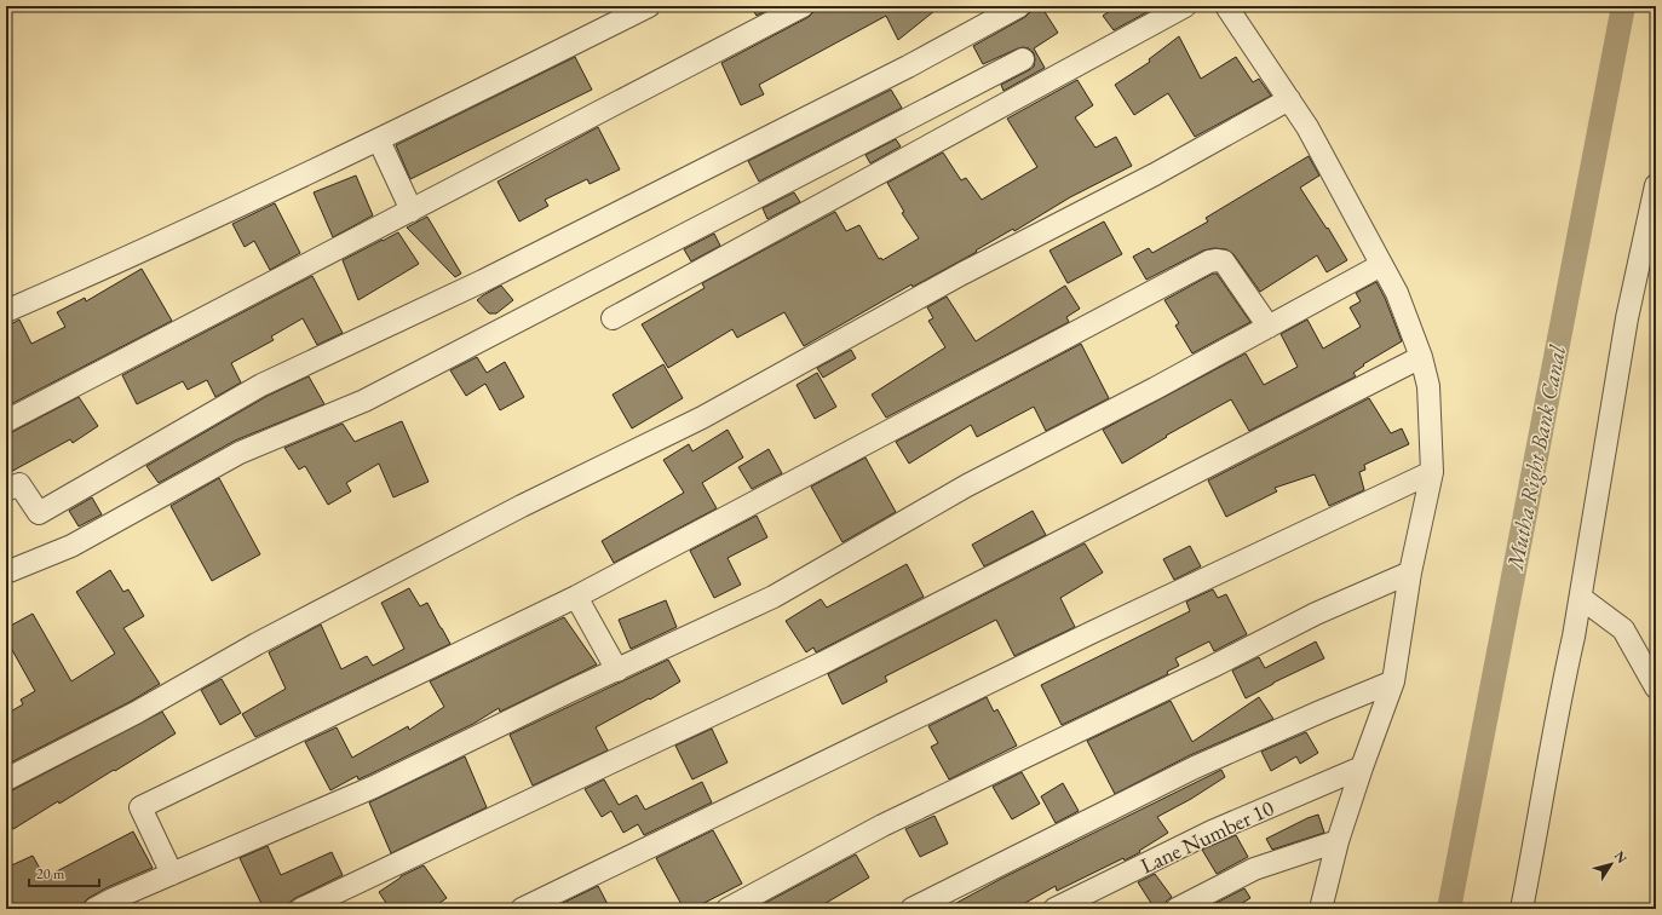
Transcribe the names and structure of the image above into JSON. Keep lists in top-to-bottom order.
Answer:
{
  "streets": {
    "street": ["Lane Number 10"]
  },
  "water": ["Mutha Right Bank Canal"],
  "scale_bar": "20 m",
  "north": "top right"
}
